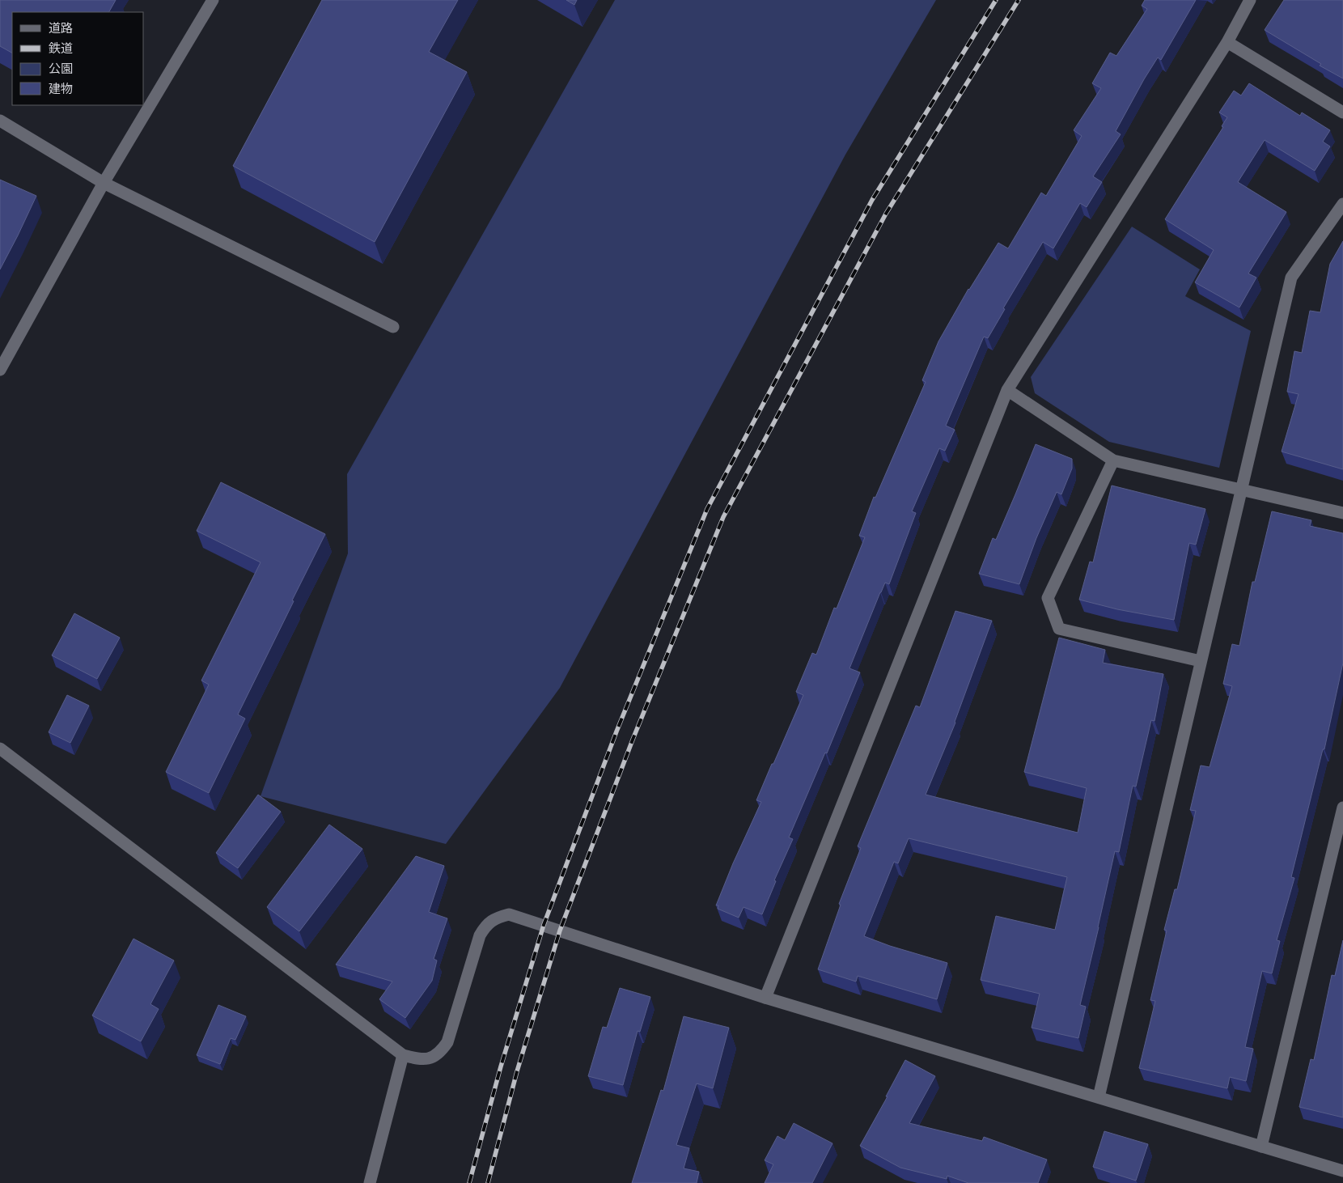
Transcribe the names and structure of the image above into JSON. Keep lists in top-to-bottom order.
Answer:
{
  "legend": [
    "道路",
    "鉄道",
    "公園",
    "建物"
  ]
}
